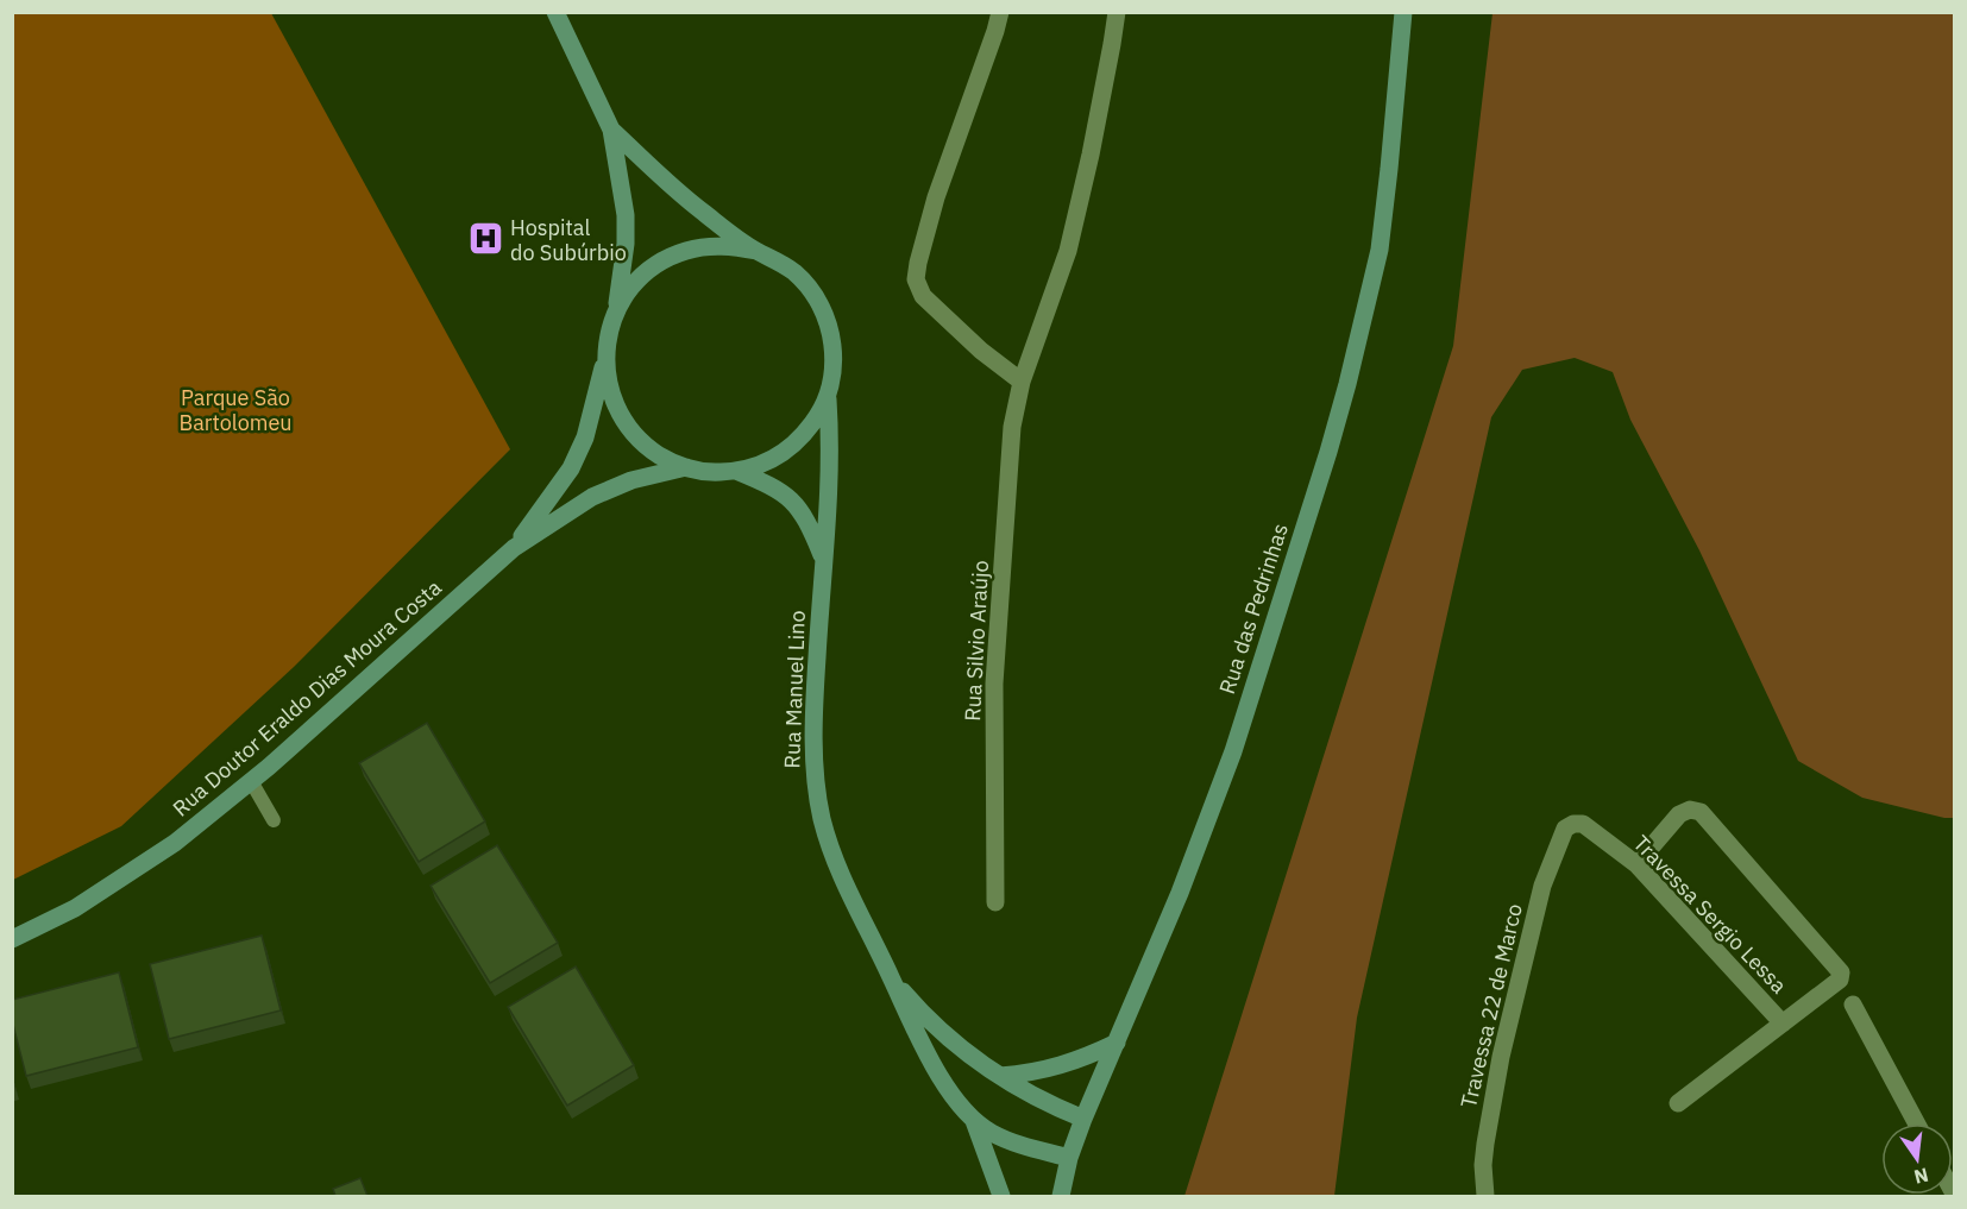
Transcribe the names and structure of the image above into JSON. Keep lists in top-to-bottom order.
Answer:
{
  "streets": {
    "main road": ["Rua das Pedrinhas", "Rua Manuel Lino", "Rua Doutor Eraldo Dias Moura Costa"],
    "street": ["Rua Silvio Araújo", "Travessa Sergio Lessa", "Travessa 22 de Marco"]
  },
  "crossings": [
    ["Rua das Pedrinhas", "Rua Manuel Lino"],
    ["Rua Manuel Lino", "Rua Doutor Eraldo Dias Moura Costa"],
    ["Travessa Sergio Lessa", "Travessa 22 de Marco"]
  ],
  "parks": ["Parque São Bartolomeu"],
  "places": {
    "hospital": ["Hospital do Subúrbio"]
  },
  "north": "bottom"
}
